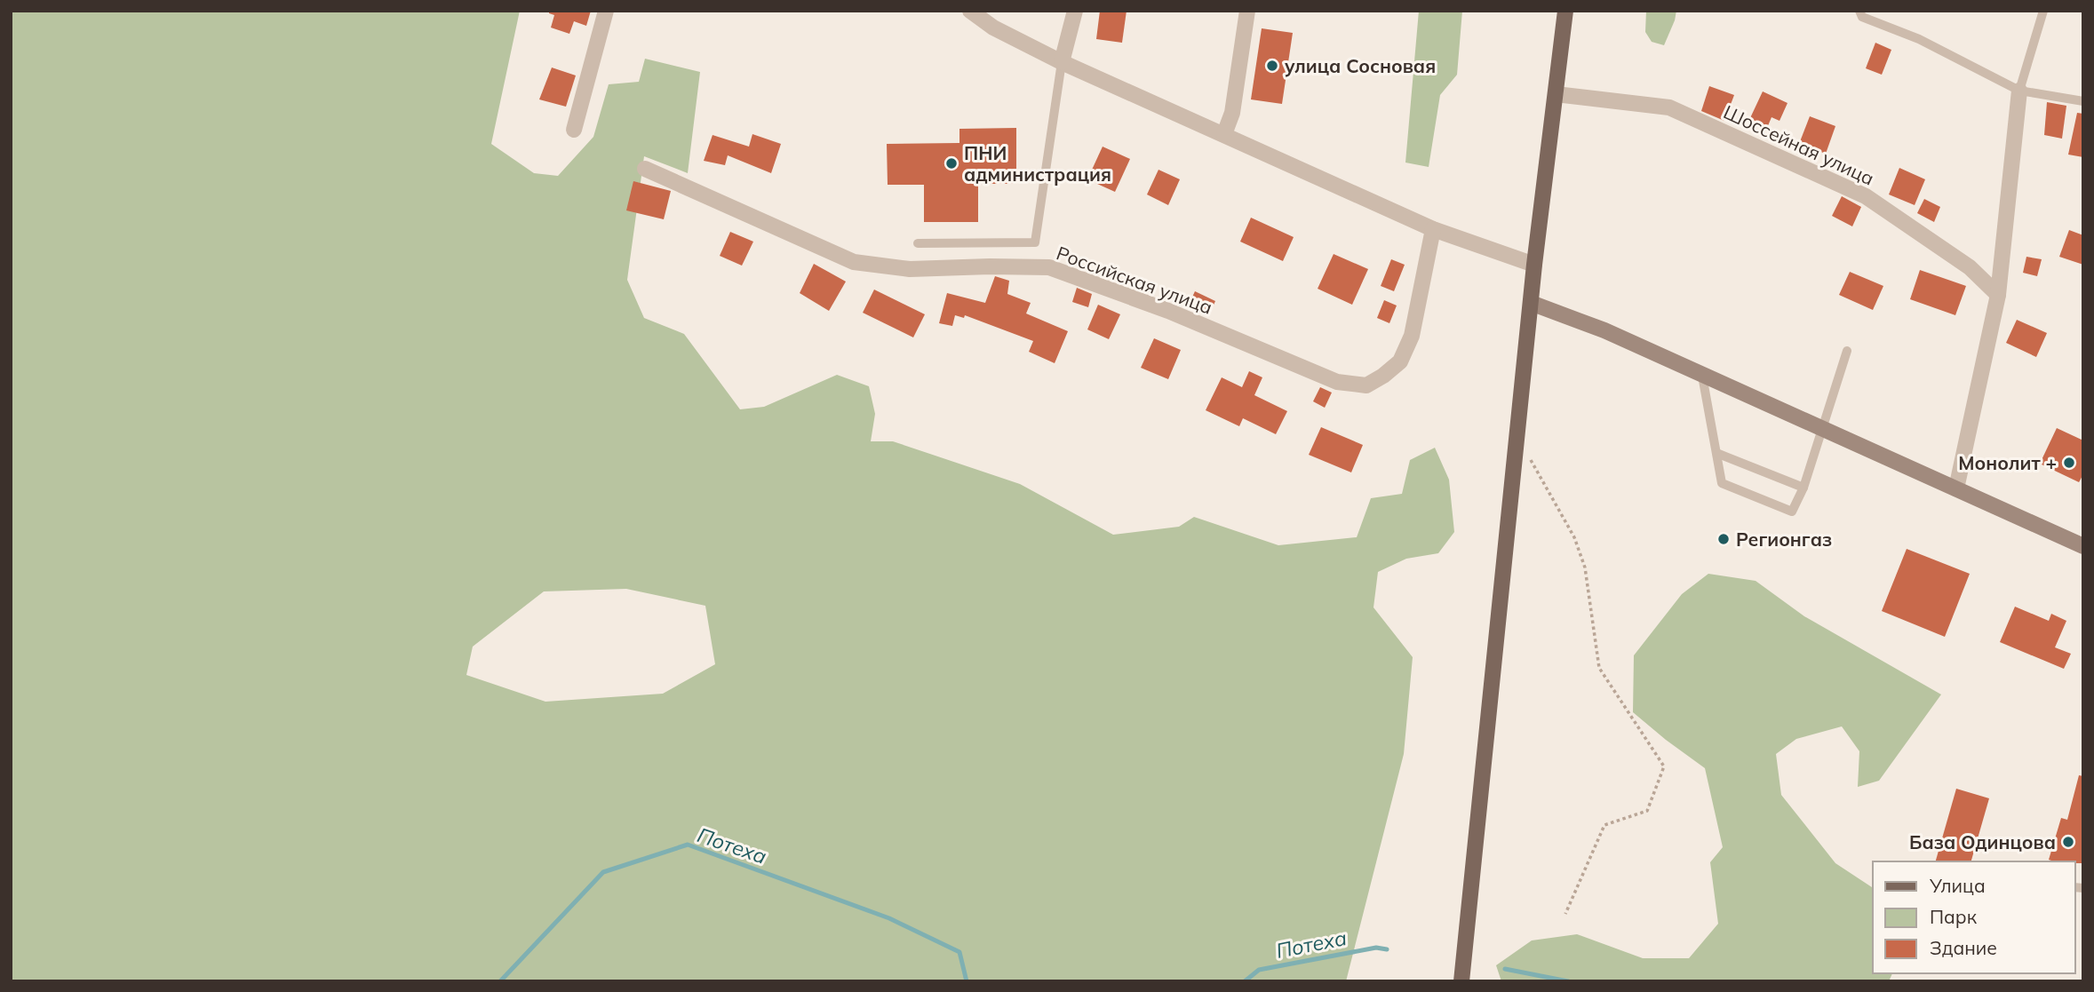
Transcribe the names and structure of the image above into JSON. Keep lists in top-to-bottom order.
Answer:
{
  "streets": {
    "street": ["Шоссейная улица", "Российская улица"]
  },
  "water": ["Потеха"],
  "places": [
    "улица Сосновая",
    "ПНИ администрация",
    "Монолит +",
    "Регионгаз",
    "База Одинцова"
  ],
  "legend": ["Улица", "Парк", "Здание"]
}
